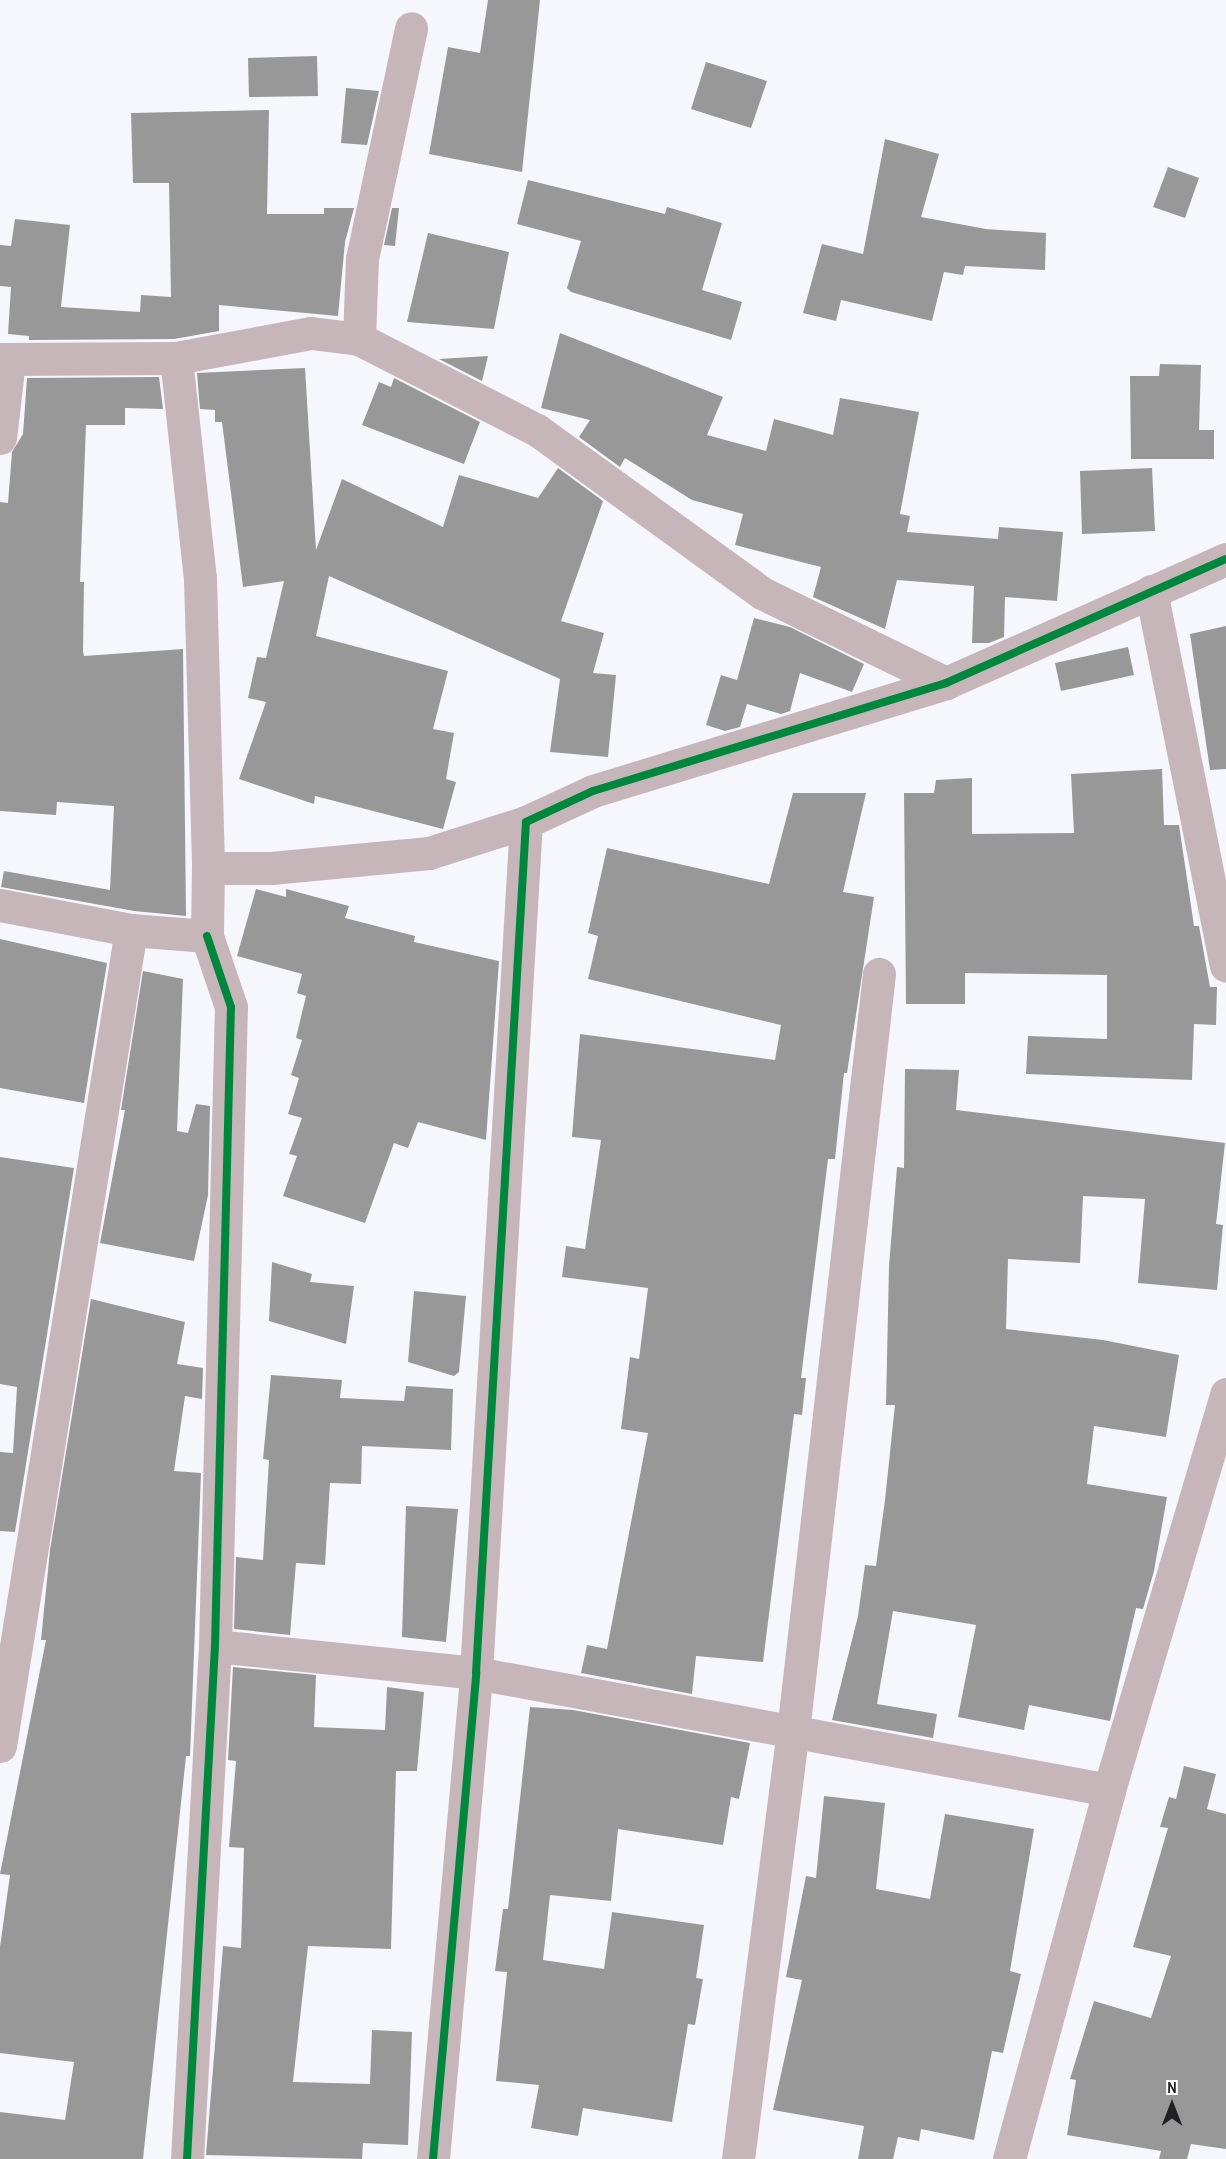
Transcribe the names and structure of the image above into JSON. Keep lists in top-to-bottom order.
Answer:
{
  "north": "top"
}
